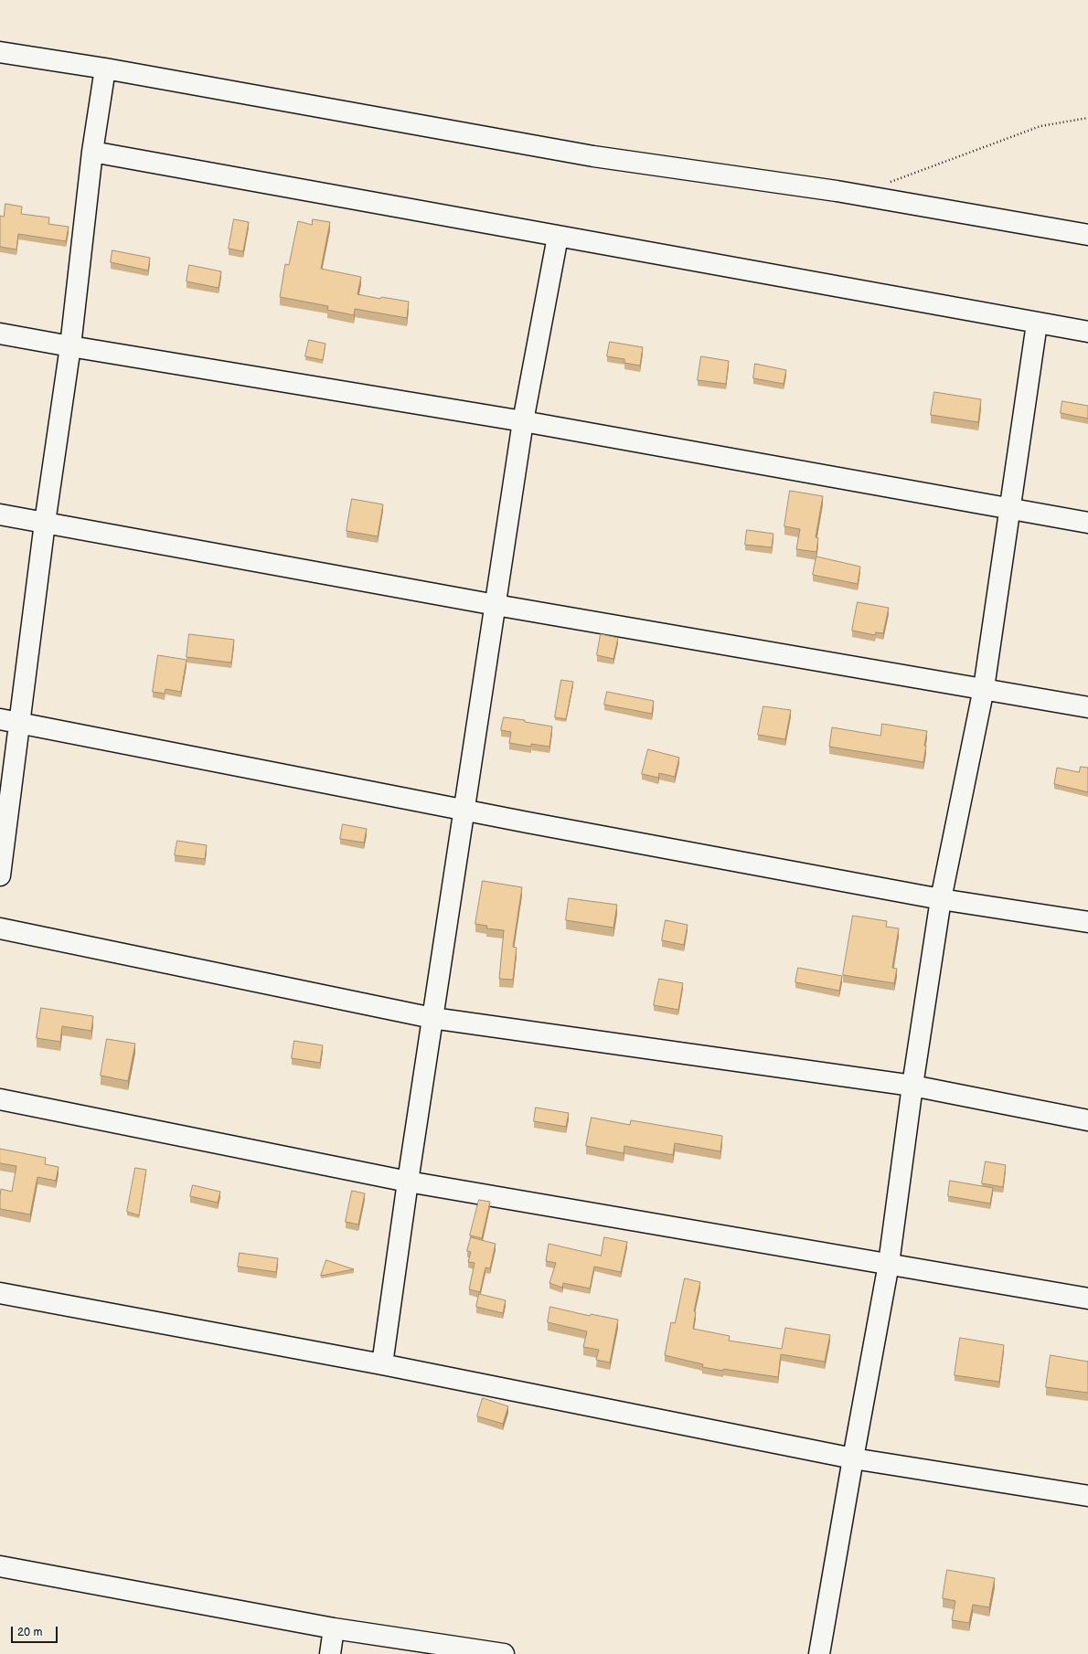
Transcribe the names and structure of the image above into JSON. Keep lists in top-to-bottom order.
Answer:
{
  "scale_bar": "20 m"
}
